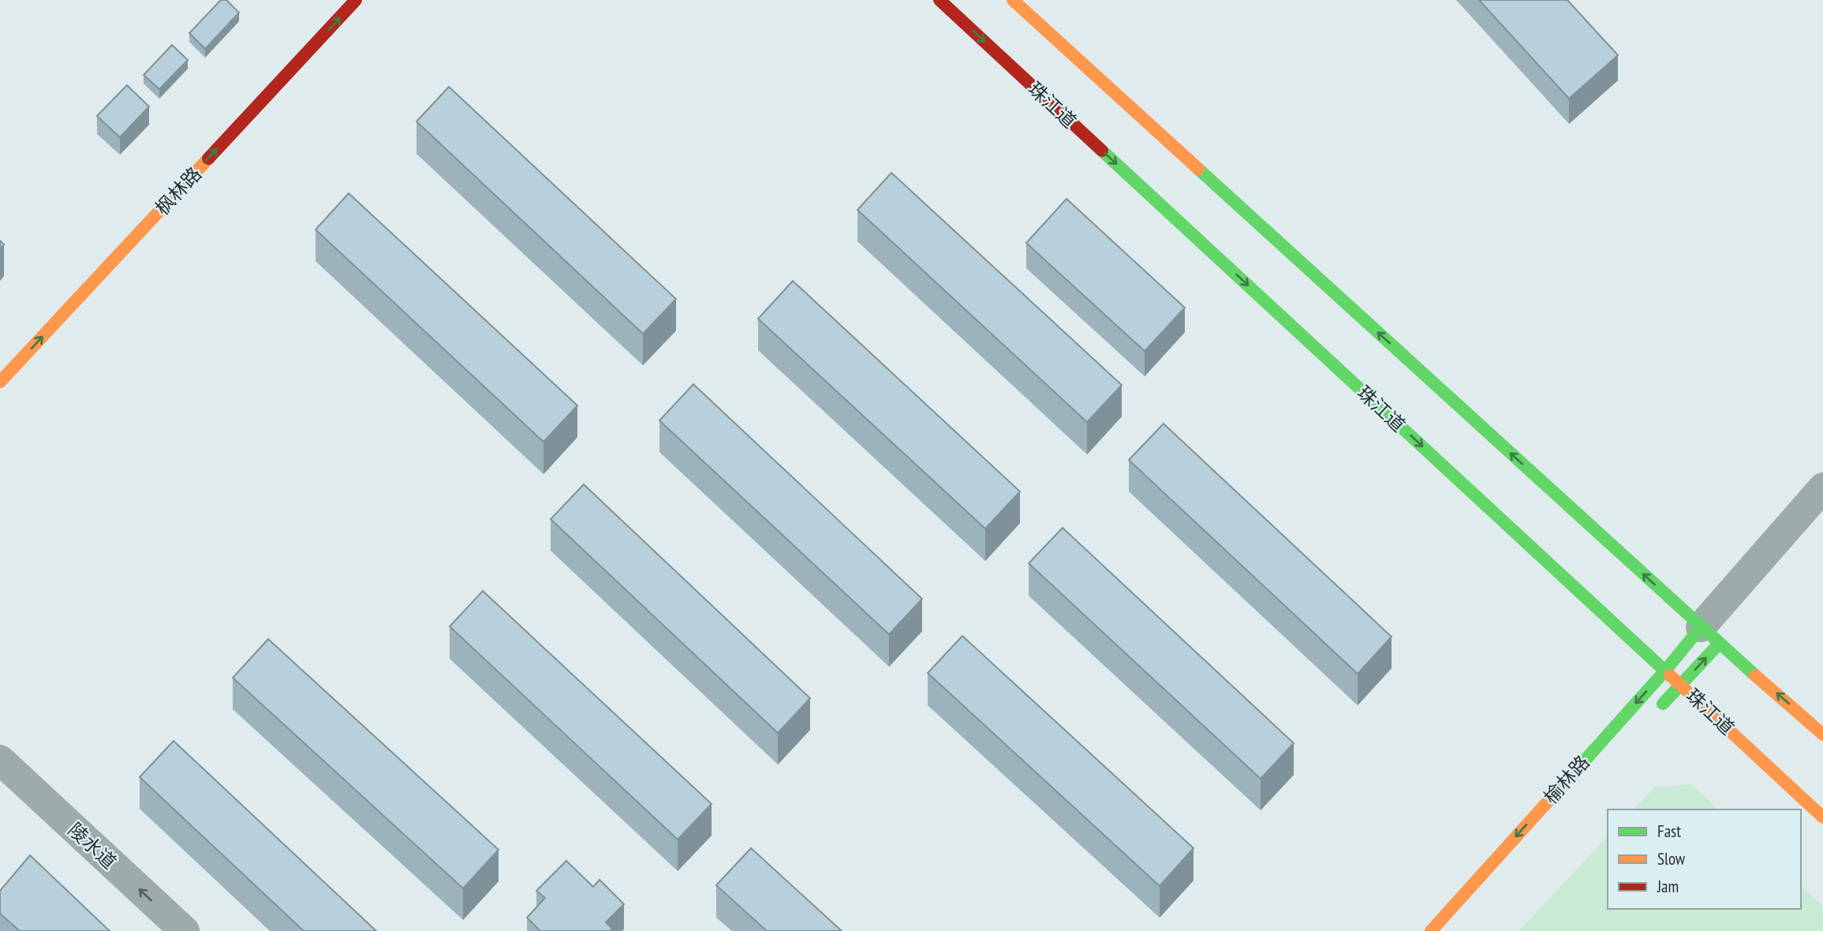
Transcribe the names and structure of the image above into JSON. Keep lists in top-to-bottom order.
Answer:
{
  "streets": {
    "main road": ["珠江道", "枫林路", "榆林路"],
    "street": ["陵水道"]
  },
  "crossings": [
    ["珠江道", "榆林路"]
  ],
  "one_way": ["枫林路", "榆林路"],
  "legend": ["Fast", "Slow", "Jam"]
}
